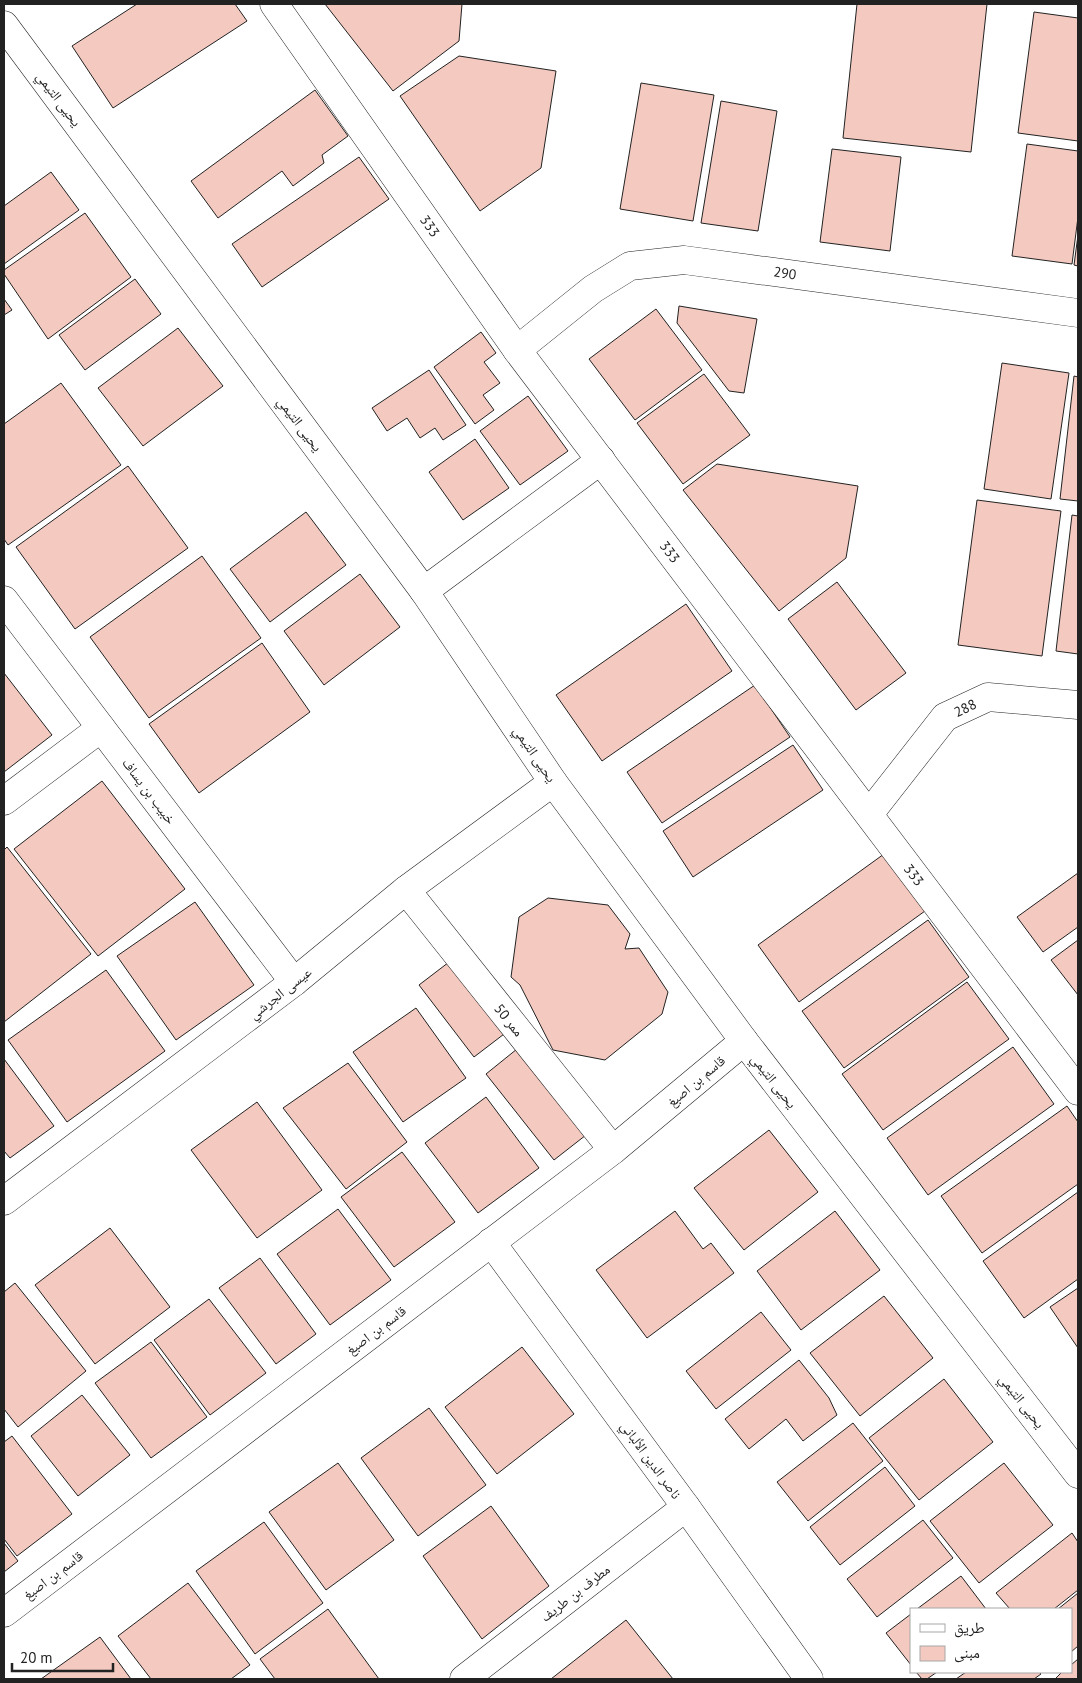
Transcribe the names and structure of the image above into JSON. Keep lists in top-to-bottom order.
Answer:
{
  "streets": {
    "street": [
      "يحيى التيمي",
      "333",
      "290",
      "288",
      "خبيب بن يساف",
      "عيسى الجرشي",
      "ممر 50",
      "قاسم بن اصبغ",
      "ناصر الدين الألباني",
      "مطرف بن طريف"
    ]
  },
  "crossings": [
    ["يحيى التيمي", "عيسى الجرشي"],
    ["يحيى التيمي", "قاسم بن اصبغ"],
    ["333", "290"],
    ["333", "288"],
    ["خبيب بن يساف", "عيسى الجرشي"],
    ["عيسى الجرشي", "ممر 50"],
    ["ممر 50", "قاسم بن اصبغ"],
    ["قاسم بن اصبغ", "ناصر الدين الألباني"],
    ["ناصر الدين الألباني", "مطرف بن طريف"]
  ],
  "legend": ["طريق", "مبنى"],
  "scale_bar": "20 m"
}
